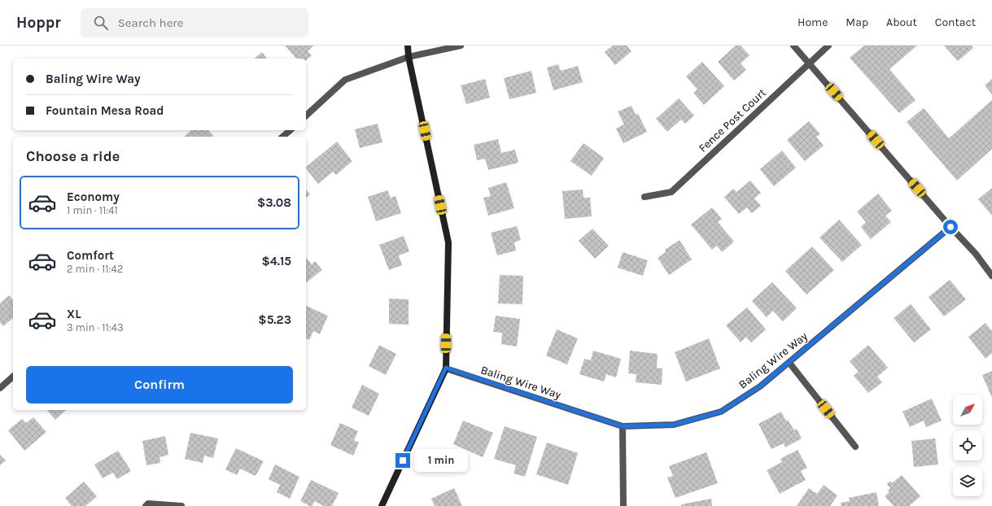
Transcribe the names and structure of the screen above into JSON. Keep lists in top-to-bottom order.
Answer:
{
  "streets": {
    "street": ["Fence Post Court", "Baling Wire Way"]
  },
  "north": "top right",
  "page": {
    "header": "Hoppr",
    "search": "Search here",
    "nav": [
      "Home",
      "Map",
      "About",
      "Contact"
    ],
    "banner": ["Baling Wire Way", "Fountain Mesa Road"],
    "heading": "Choose a ride",
    "list": [
      {
        "name": "Economy",
        "note": "1 min · 11:41",
        "value": "$3.08"
      },
      {
        "name": "Comfort",
        "note": "2 min · 11:42",
        "value": "$4.15"
      },
      {
        "name": "XL",
        "note": "3 min · 11:43",
        "value": "$5.23"
      }
    ],
    "buttons": "Confirm",
    "bubble": "1 min"
  }
}
